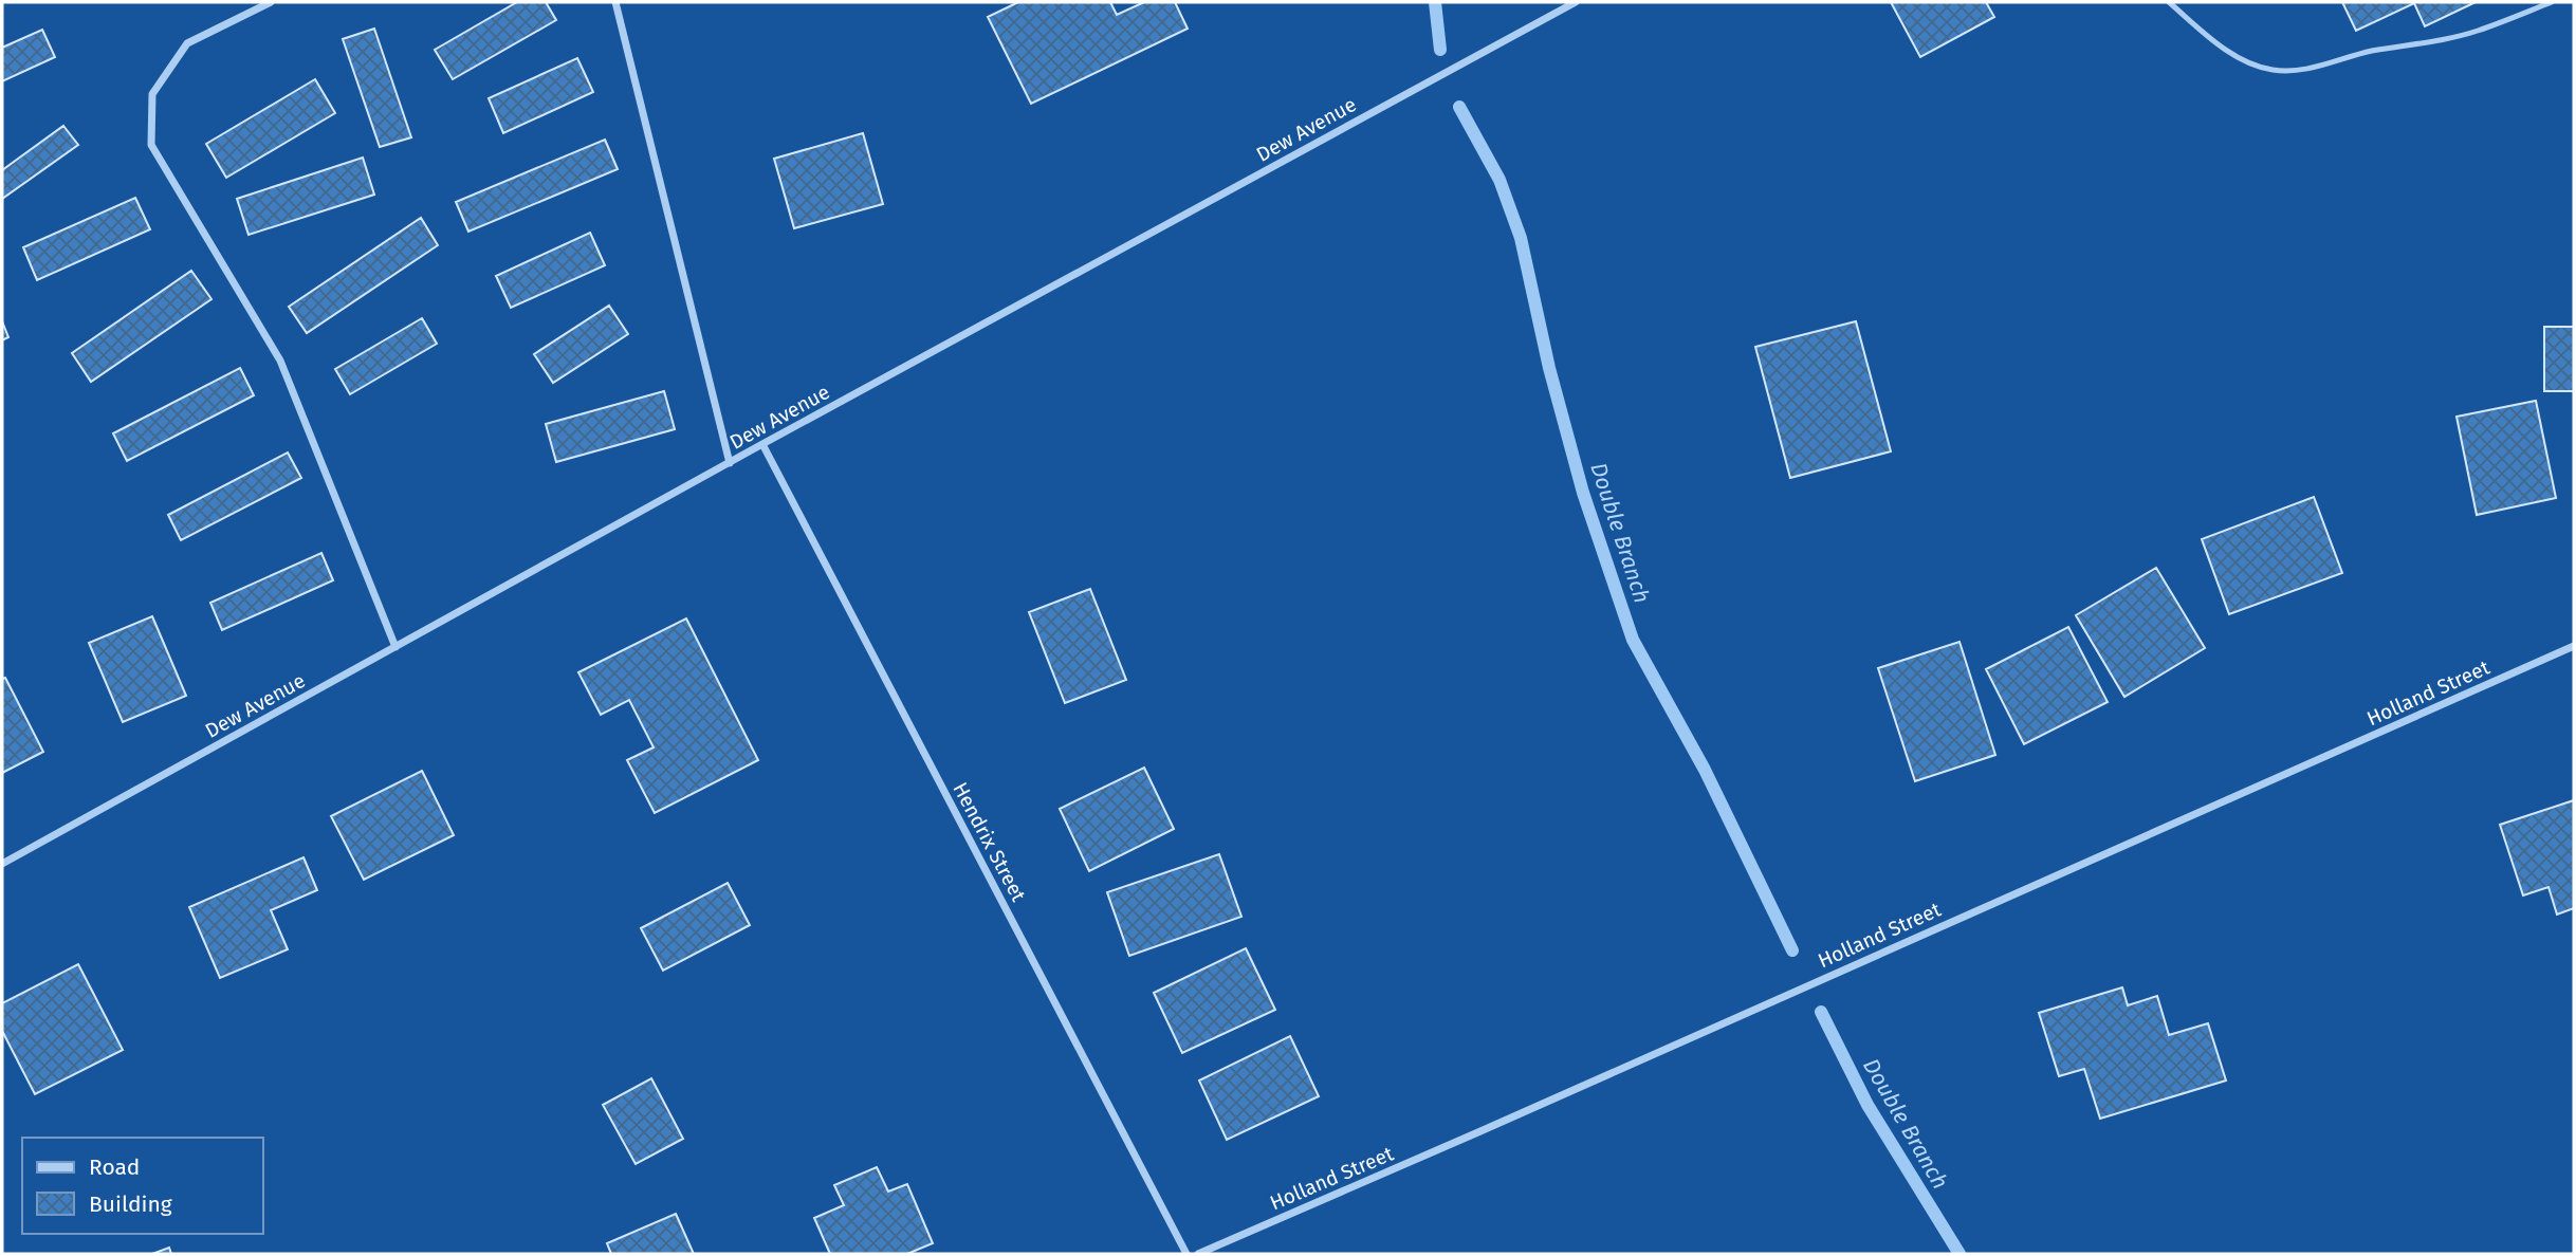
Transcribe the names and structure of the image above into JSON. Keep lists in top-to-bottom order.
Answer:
{
  "streets": {
    "street": ["Dew Avenue", "Holland Street", "Hendrix Street"]
  },
  "crossings": [
    ["Dew Avenue", "Hendrix Street"]
  ],
  "water": ["Double Branch"],
  "legend": ["Road", "Building"]
}
